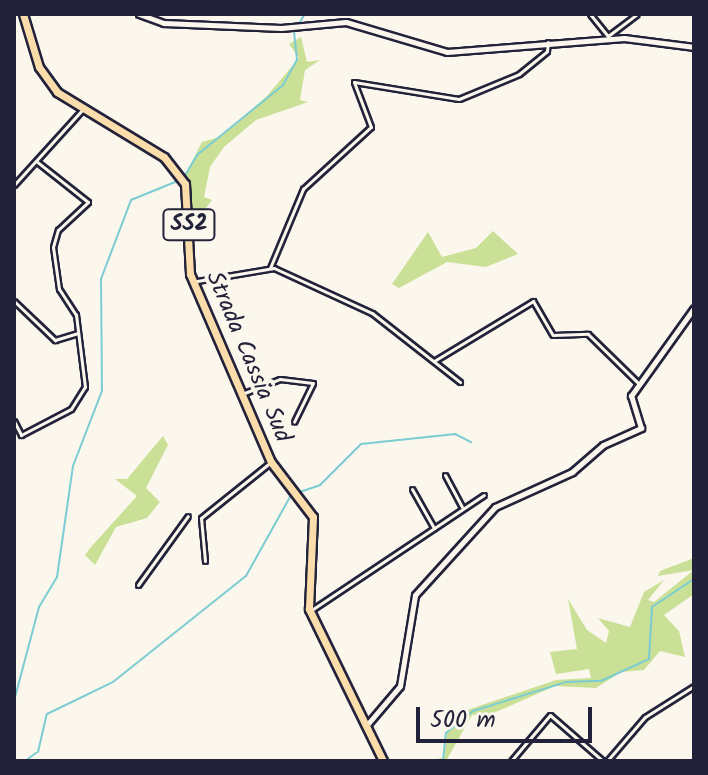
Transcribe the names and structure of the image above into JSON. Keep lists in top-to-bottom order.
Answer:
{
  "streets": {
    "main road": ["SS2", "Strada Cassia Sud"]
  },
  "scale_bar": "500 m"
}
